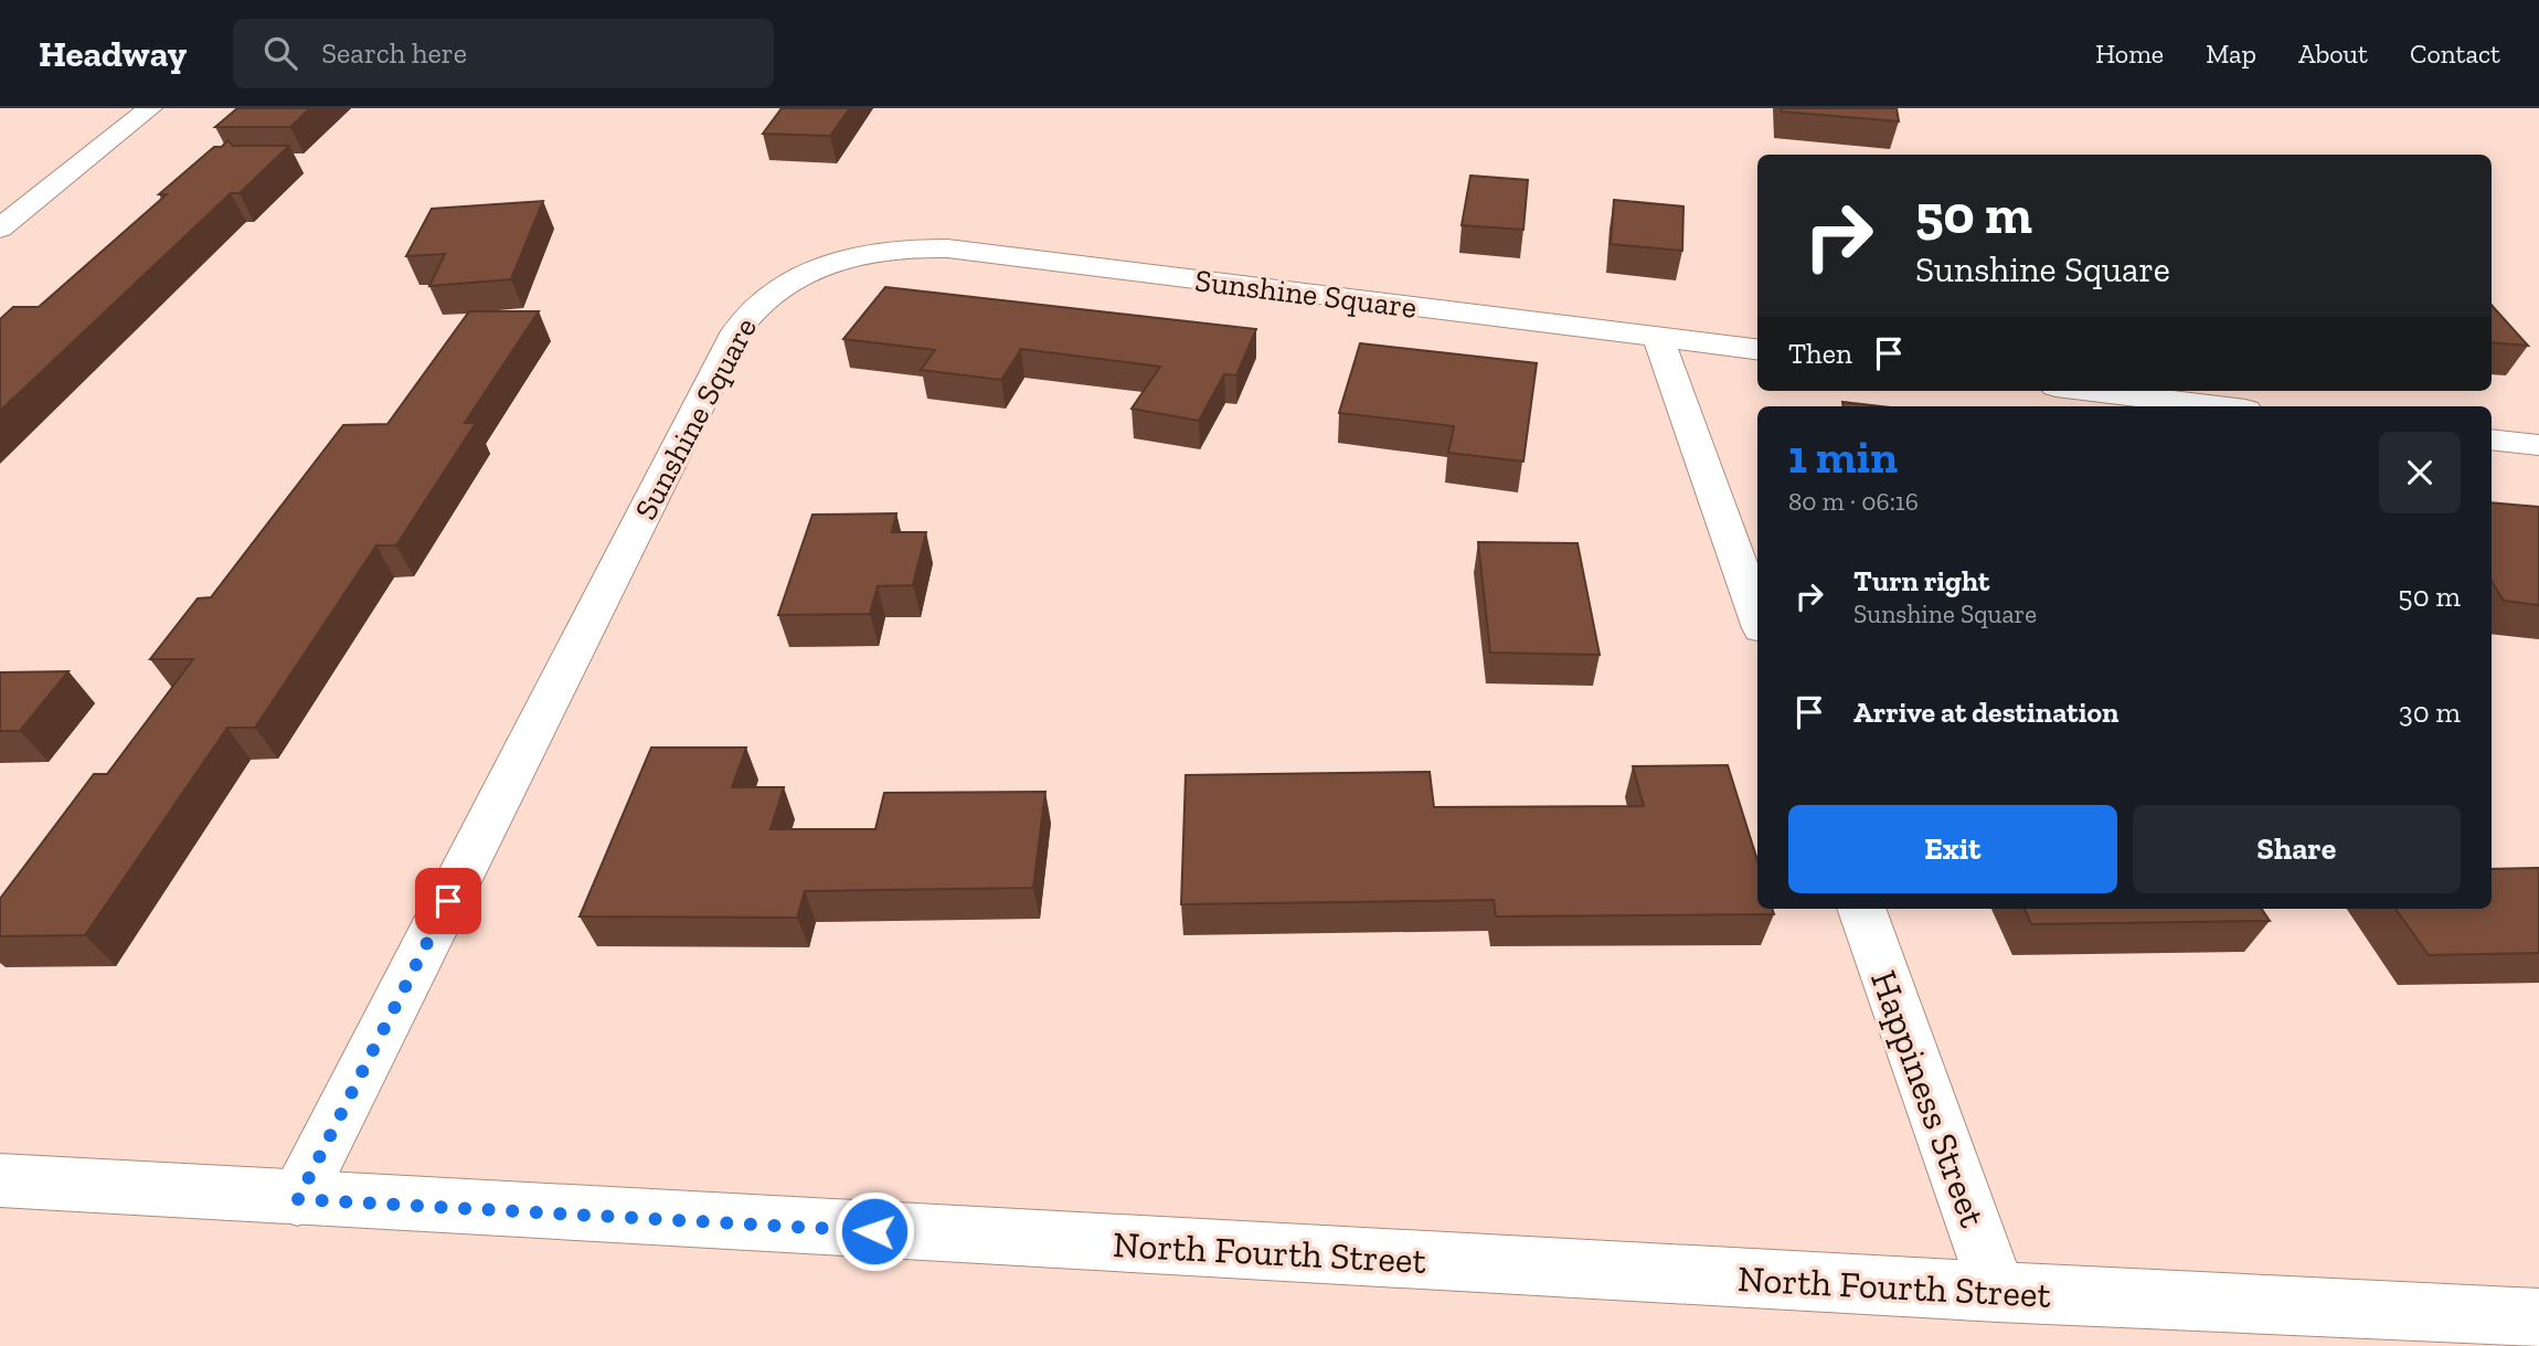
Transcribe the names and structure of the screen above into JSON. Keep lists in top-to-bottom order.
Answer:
{
  "streets": {
    "street": ["Sunshine Square", "Happiness Street", "North Fourth Street"]
  },
  "crossings": [
    ["Sunshine Square", "North Fourth Street"],
    ["Happiness Street", "North Fourth Street"]
  ],
  "page": {
    "header": "Headway",
    "search": "Search here",
    "nav": [
      "Home",
      "Map",
      "About",
      "Contact"
    ],
    "turn": ["50 m", "Sunshine Square"],
    "then": "Then",
    "heading": ["1 min", "80 m · 06:16"],
    "list": [
      {
        "name": "Turn right",
        "note": "Sunshine Square",
        "value": "50 m"
      },
      {
        "name": "Arrive at destination",
        "value": "30 m"
      }
    ],
    "buttons": ["Exit", "Share"]
  }
}
